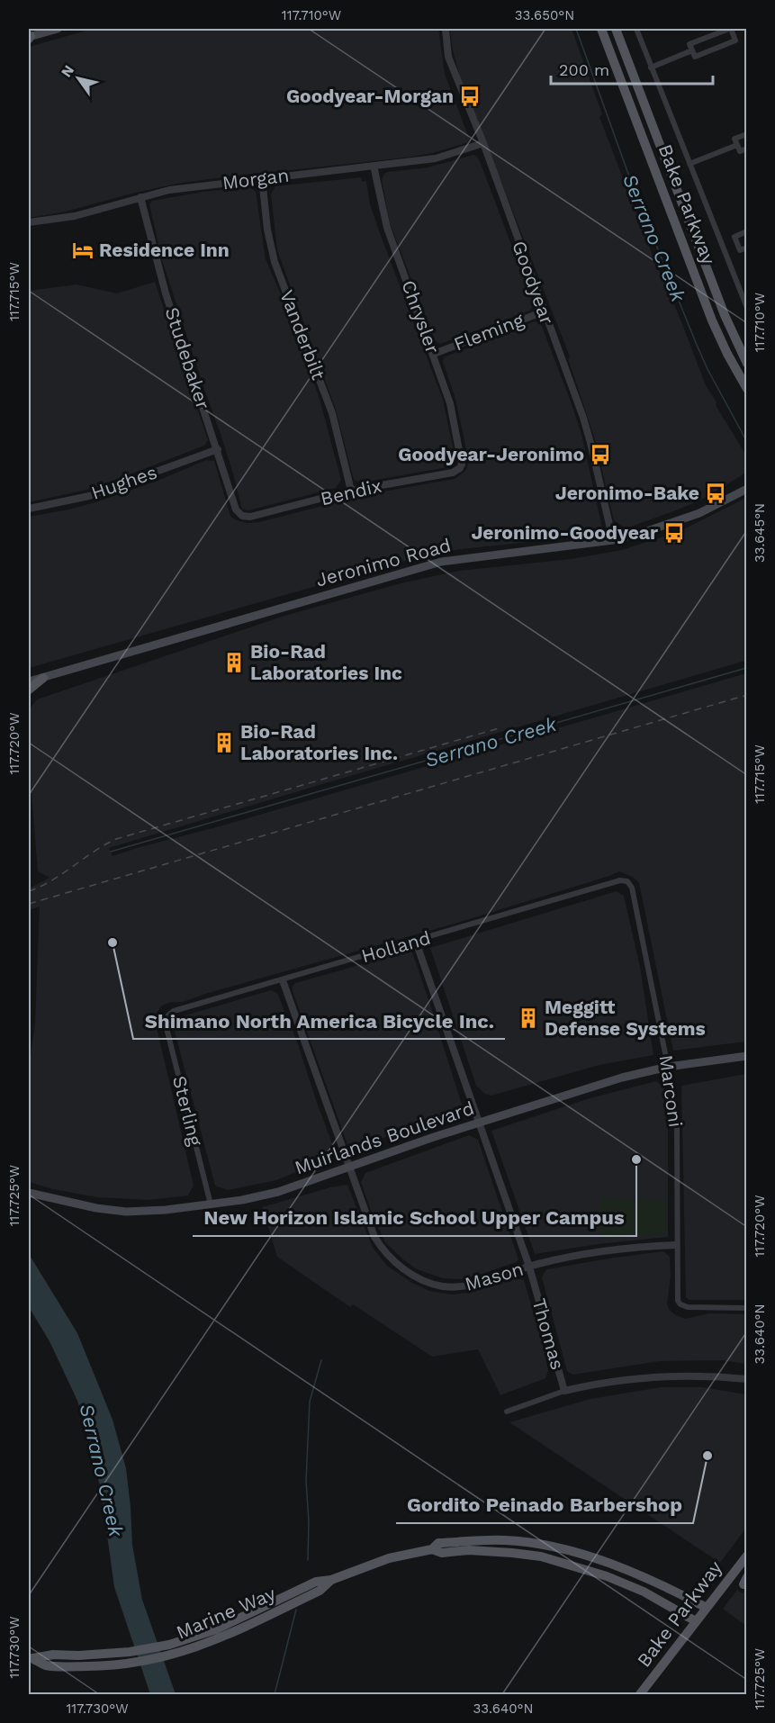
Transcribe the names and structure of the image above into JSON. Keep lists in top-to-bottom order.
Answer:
{
  "streets": {
    "main road": [
      "Bake Parkway",
      "Jeronimo Road",
      "Muirlands Boulevard",
      "Marine Way"
    ],
    "street": [
      "Morgan",
      "Goodyear",
      "Chrysler",
      "Fleming",
      "Vanderbilt",
      "Studebaker",
      "Hughes",
      "Bendix",
      "Holland",
      "Marconi",
      "Sterling",
      "Mason",
      "Thomas"
    ]
  },
  "crossings": [
    ["Morgan", "Goodyear"],
    ["Morgan", "Chrysler"],
    ["Morgan", "Vanderbilt"],
    ["Morgan", "Studebaker"],
    ["Bake Parkway", "Marine Way"],
    ["Goodyear", "Fleming"],
    ["Goodyear", "Jeronimo Road"],
    ["Chrysler", "Fleming"],
    ["Chrysler", "Bendix"],
    ["Vanderbilt", "Bendix"],
    ["Studebaker", "Hughes"],
    ["Studebaker", "Bendix"],
    ["Holland", "Marconi"],
    ["Holland", "Sterling"],
    ["Holland", "Mason"],
    ["Holland", "Thomas"],
    ["Marconi", "Muirlands Boulevard"],
    ["Marconi", "Mason"],
    ["Sterling", "Muirlands Boulevard"],
    ["Muirlands Boulevard", "Mason"],
    ["Muirlands Boulevard", "Thomas"],
    ["Mason", "Thomas"]
  ],
  "water": ["Serrano Creek"],
  "places": {
    "bus stop": [
      "Goodyear-Morgan",
      "Goodyear-Jeronimo",
      "Jeronimo-Bake",
      "Jeronimo-Goodyear"
    ],
    "hotel": ["Residence Inn"],
    "building": ["Bio-Rad Laboratories Inc", "Bio-Rad Laboratories Inc.", "Meggitt Defense Systems"],
    "other": ["Shimano North America Bicycle Inc.", "New Horizon Islamic School Upper Campus", "Gordito Peinado Barbershop"]
  },
  "scale_bar": "200 m",
  "north": "top left",
  "coordinates": [
    "117.710°W",
    "33.650°N",
    "117.715°W",
    "33.645°N",
    "117.720°W",
    "117.725°W",
    "33.640°N",
    "117.730°W"
  ]
}
